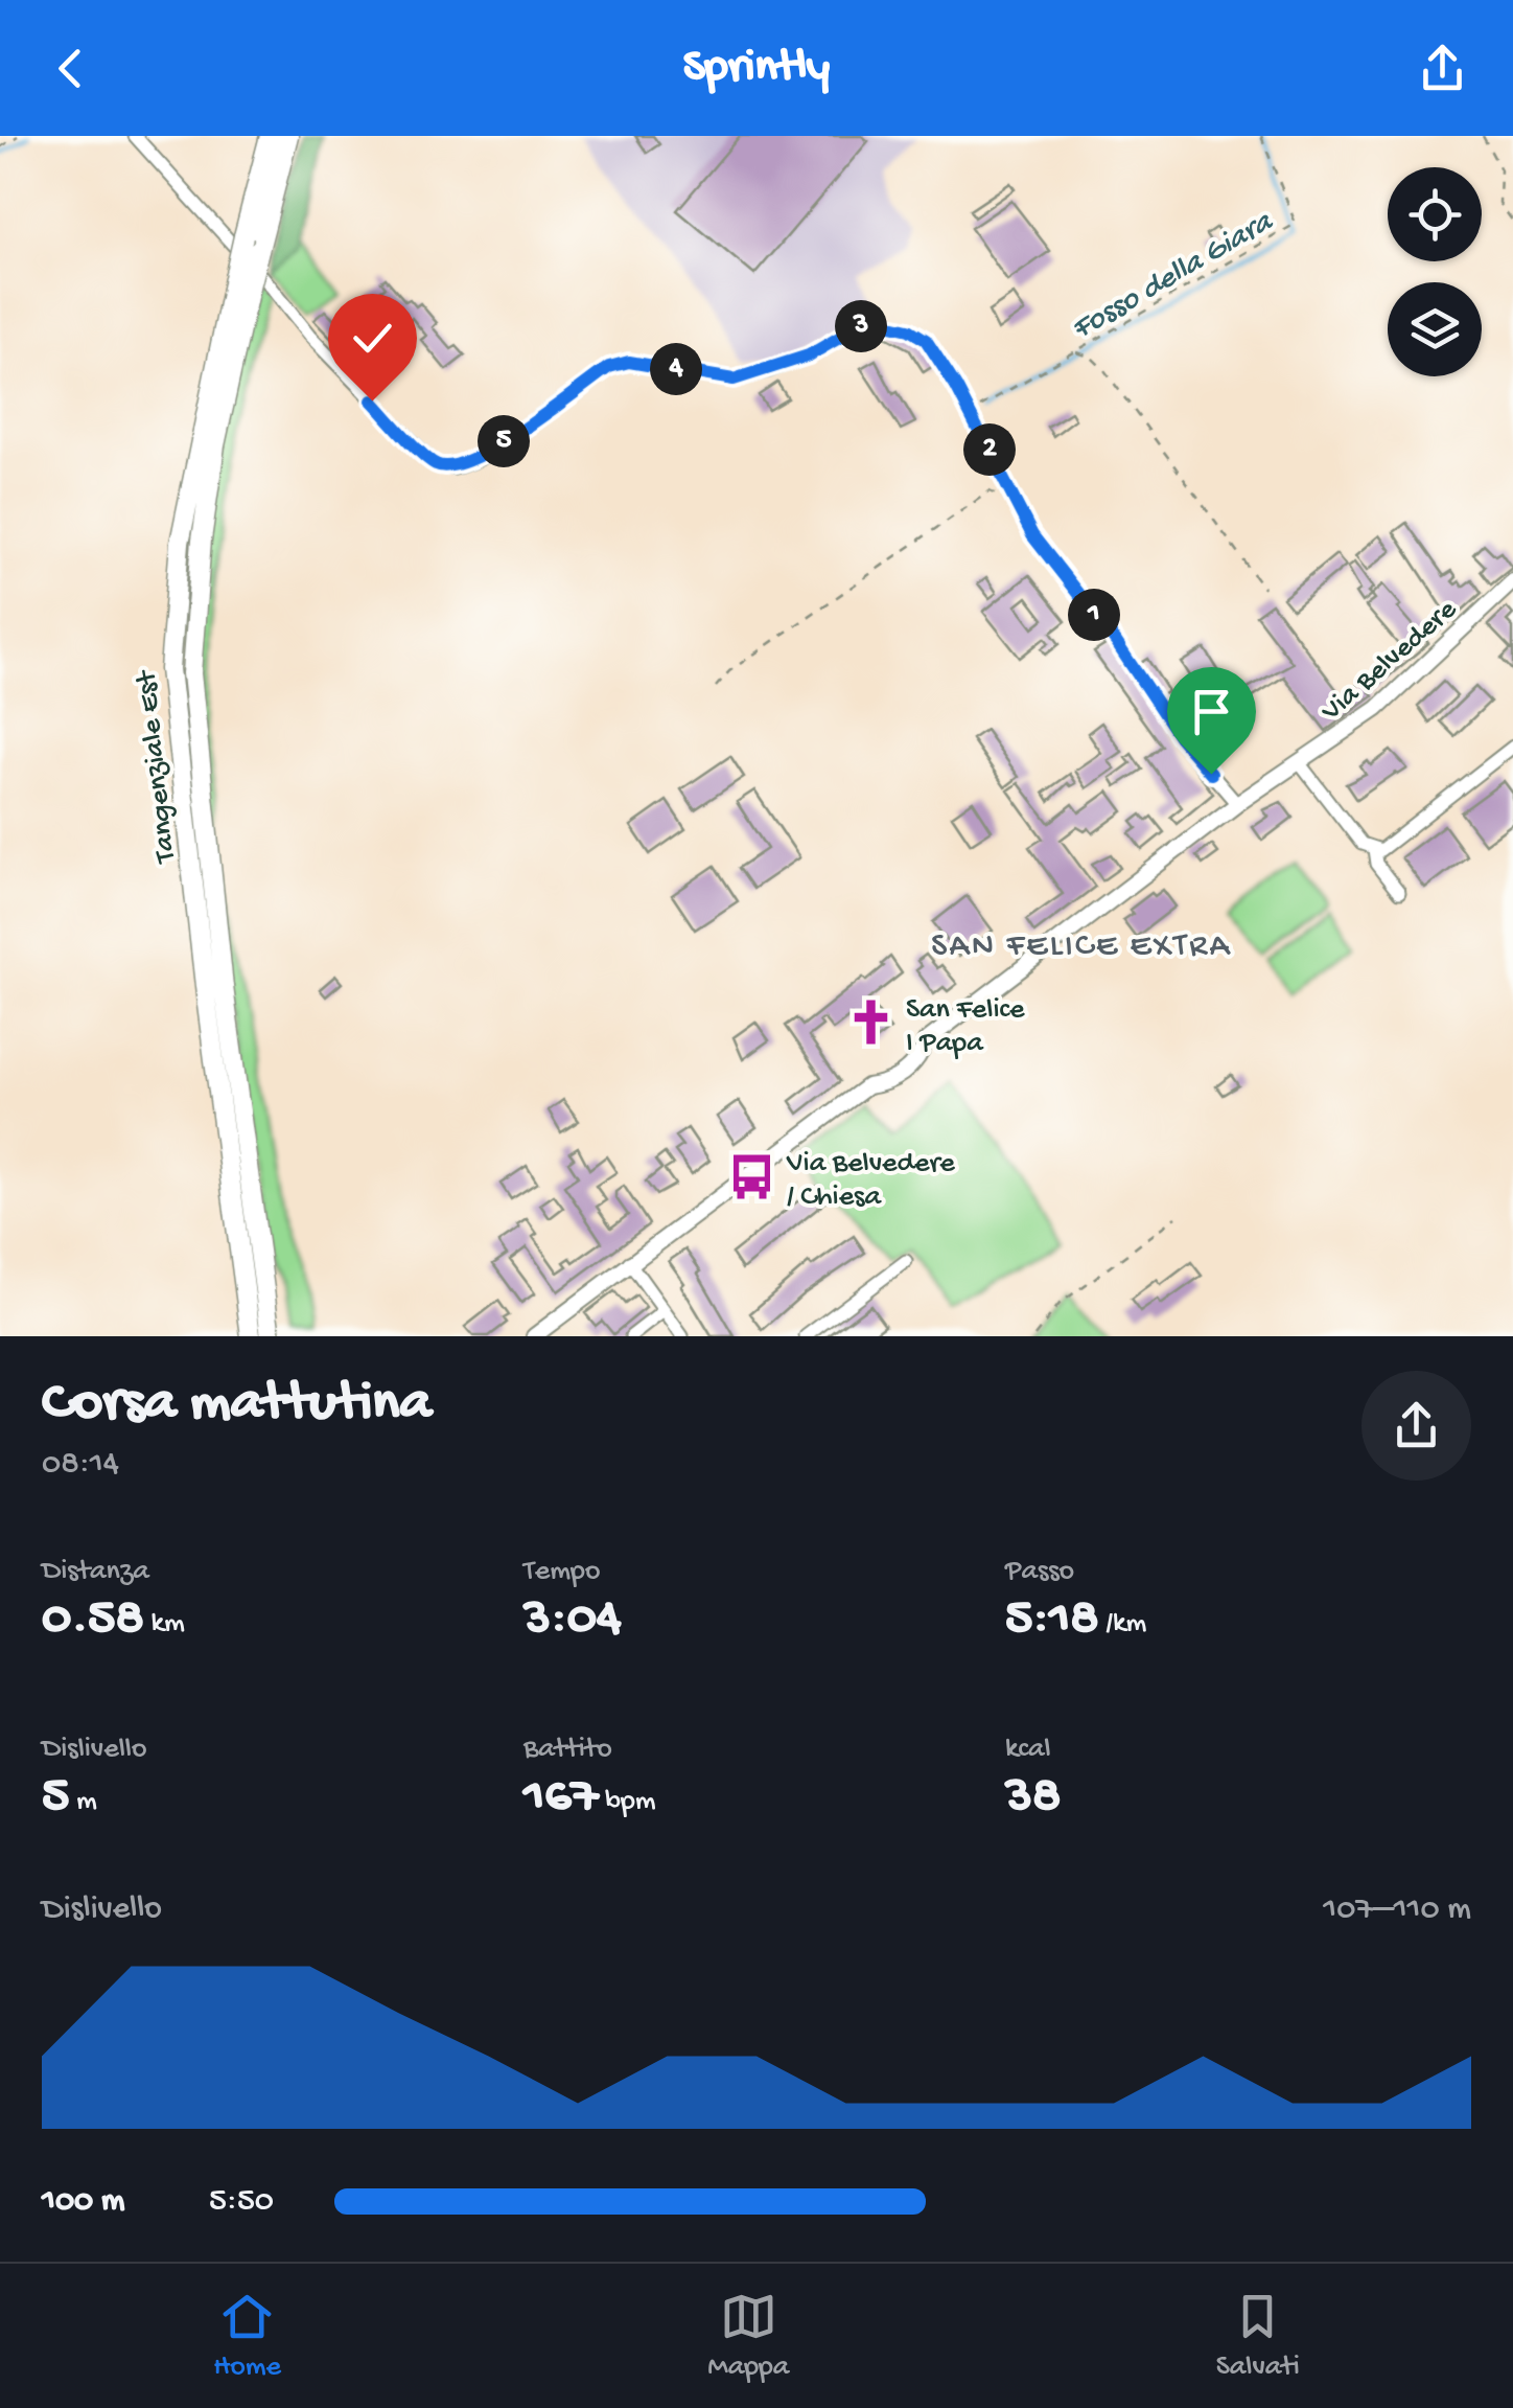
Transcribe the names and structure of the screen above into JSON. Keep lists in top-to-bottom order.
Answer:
{
  "streets": {
    "highway": ["Tangenziale Est"],
    "street": ["Via Belvedere"]
  },
  "districts": ["SAN FELICE EXTRA"],
  "water": ["Fosso della Giara"],
  "places": {
    "church": ["San Felice I Papa"],
    "bus stop": ["Via Belvedere / Chiesa"]
  },
  "page": {
    "header": "Sprintly",
    "pins": [
      "3",
      "4",
      "5",
      "2",
      "1"
    ],
    "heading": ["Corsa mattutina", "08:14"],
    "stats": [
      ["Distanza", "0.58 km"],
      ["Tempo", "3:04"],
      ["Passo", "5:18 /km"],
      ["Dislivello", "5 m"],
      ["Battito", "167 bpm"],
      ["kcal", "38"]
    ],
    "chart": ["Dislivello", "107–110 m"],
    "list": [
      {
        "name": "100 m",
        "note": "5:50"
      }
    ],
    "tabs": ["Home", "Mappa", "Salvati"]
  }
}
